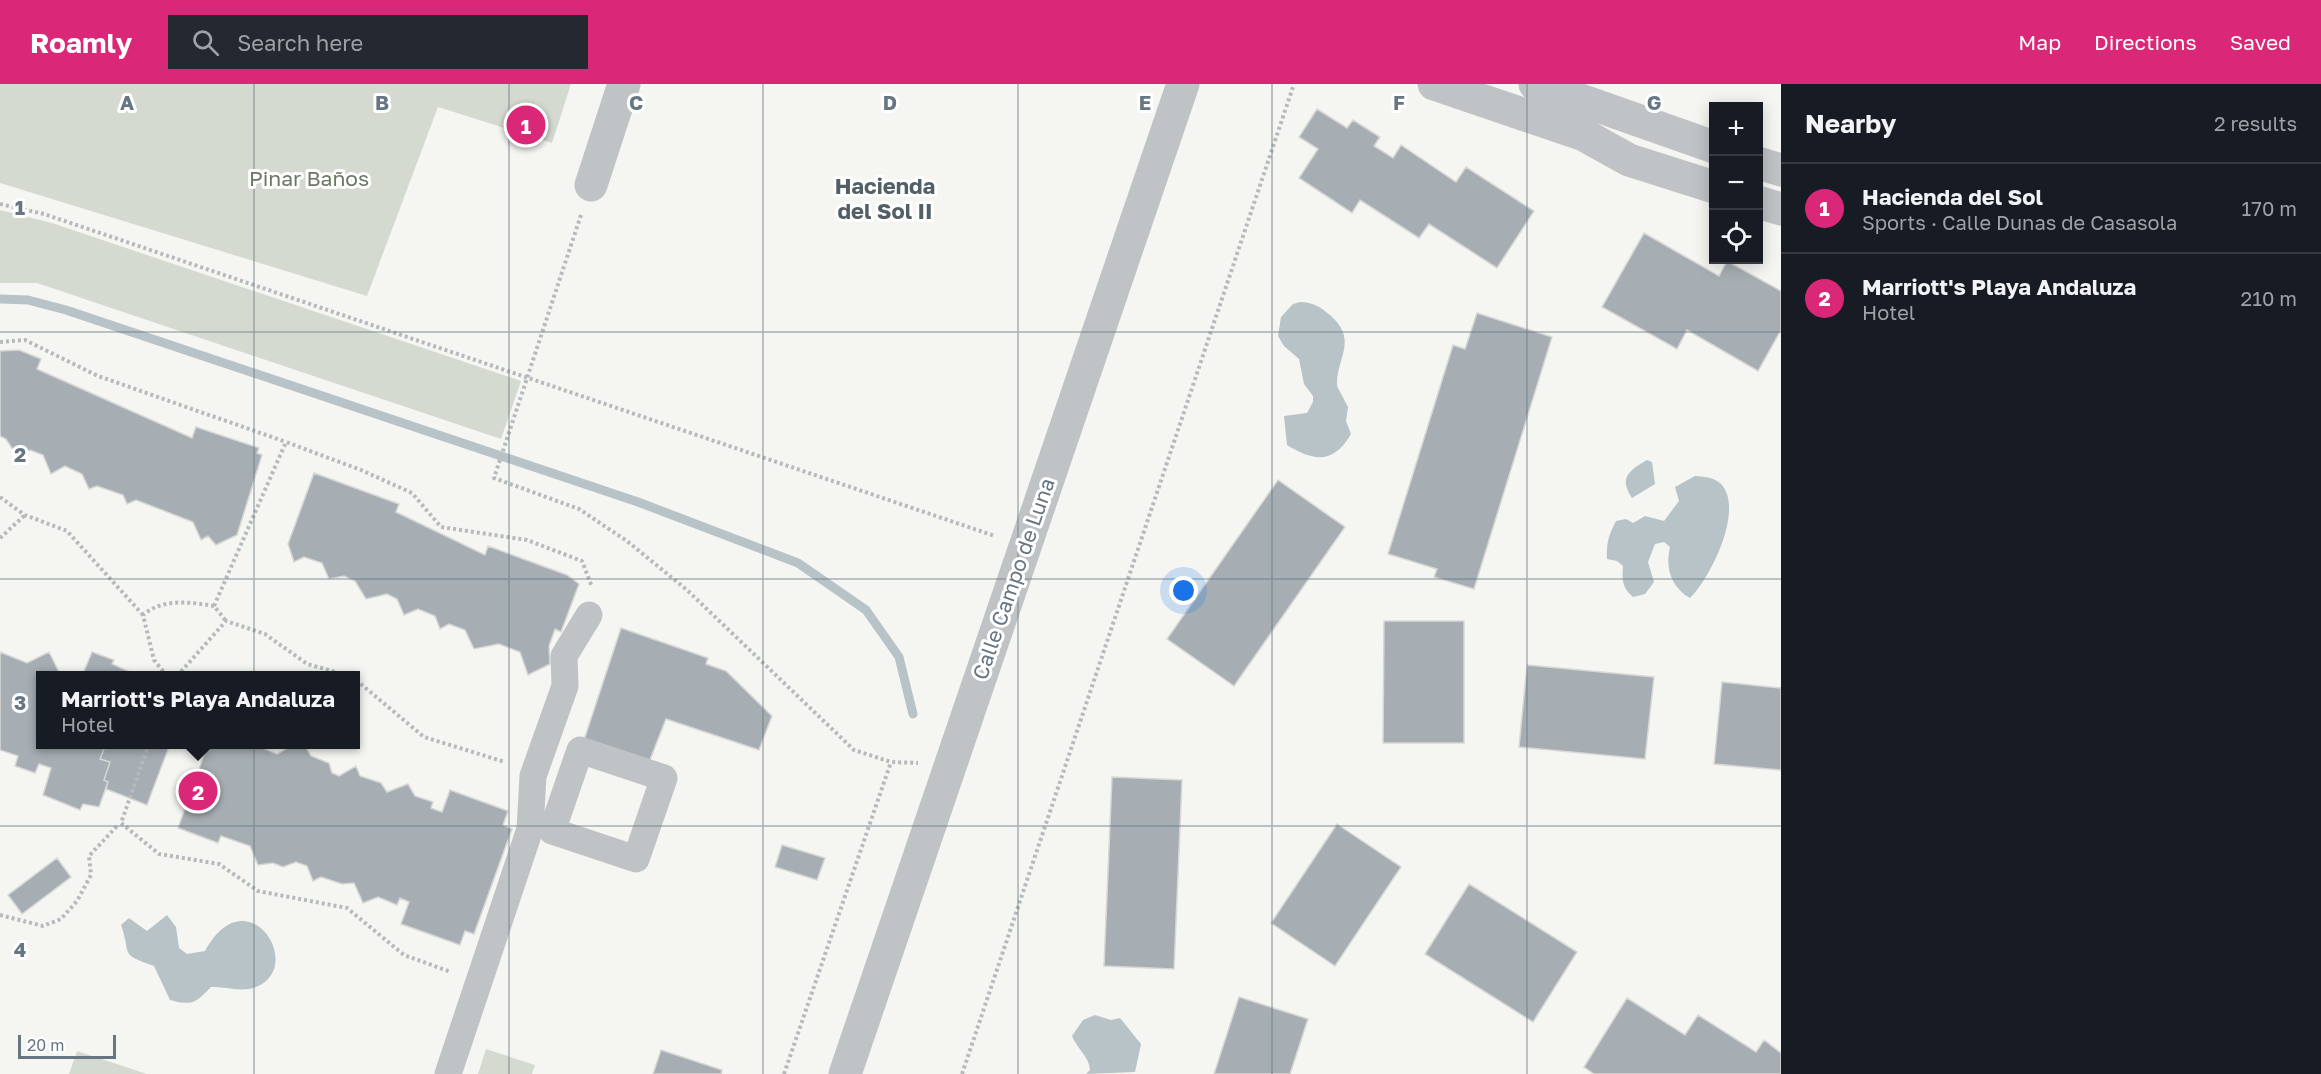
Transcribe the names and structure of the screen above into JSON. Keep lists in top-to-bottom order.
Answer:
{
  "streets": {
    "street": ["Calle Campo de Luna"]
  },
  "districts": ["Hacienda del Sol II"],
  "parks": ["Pinar Baños"],
  "scale_bar": "20 m",
  "page": {
    "header": "Roamly",
    "search": "Search here",
    "nav": ["Map", "Directions", "Saved"],
    "heading": ["Nearby", "2 results"],
    "map_buttons": ["+", "−"],
    "pins": ["1", "2"],
    "list": [
      {
        "mark": "1",
        "name": "Hacienda del Sol",
        "note": "Sports · Calle Dunas de Casasola",
        "value": "170 m"
      },
      {
        "mark": "2",
        "name": "Marriott's Playa Andaluza",
        "note": "Hotel",
        "value": "210 m"
      }
    ],
    "popup": ["Marriott's Playa Andaluza", "Hotel"],
    "scale": "20 m"
  },
  "grid": {
    "columns": [
      "A",
      "B",
      "C",
      "D",
      "E",
      "F",
      "G"
    ],
    "rows": [
      "1",
      "2",
      "3",
      "4"
    ]
  }
}
